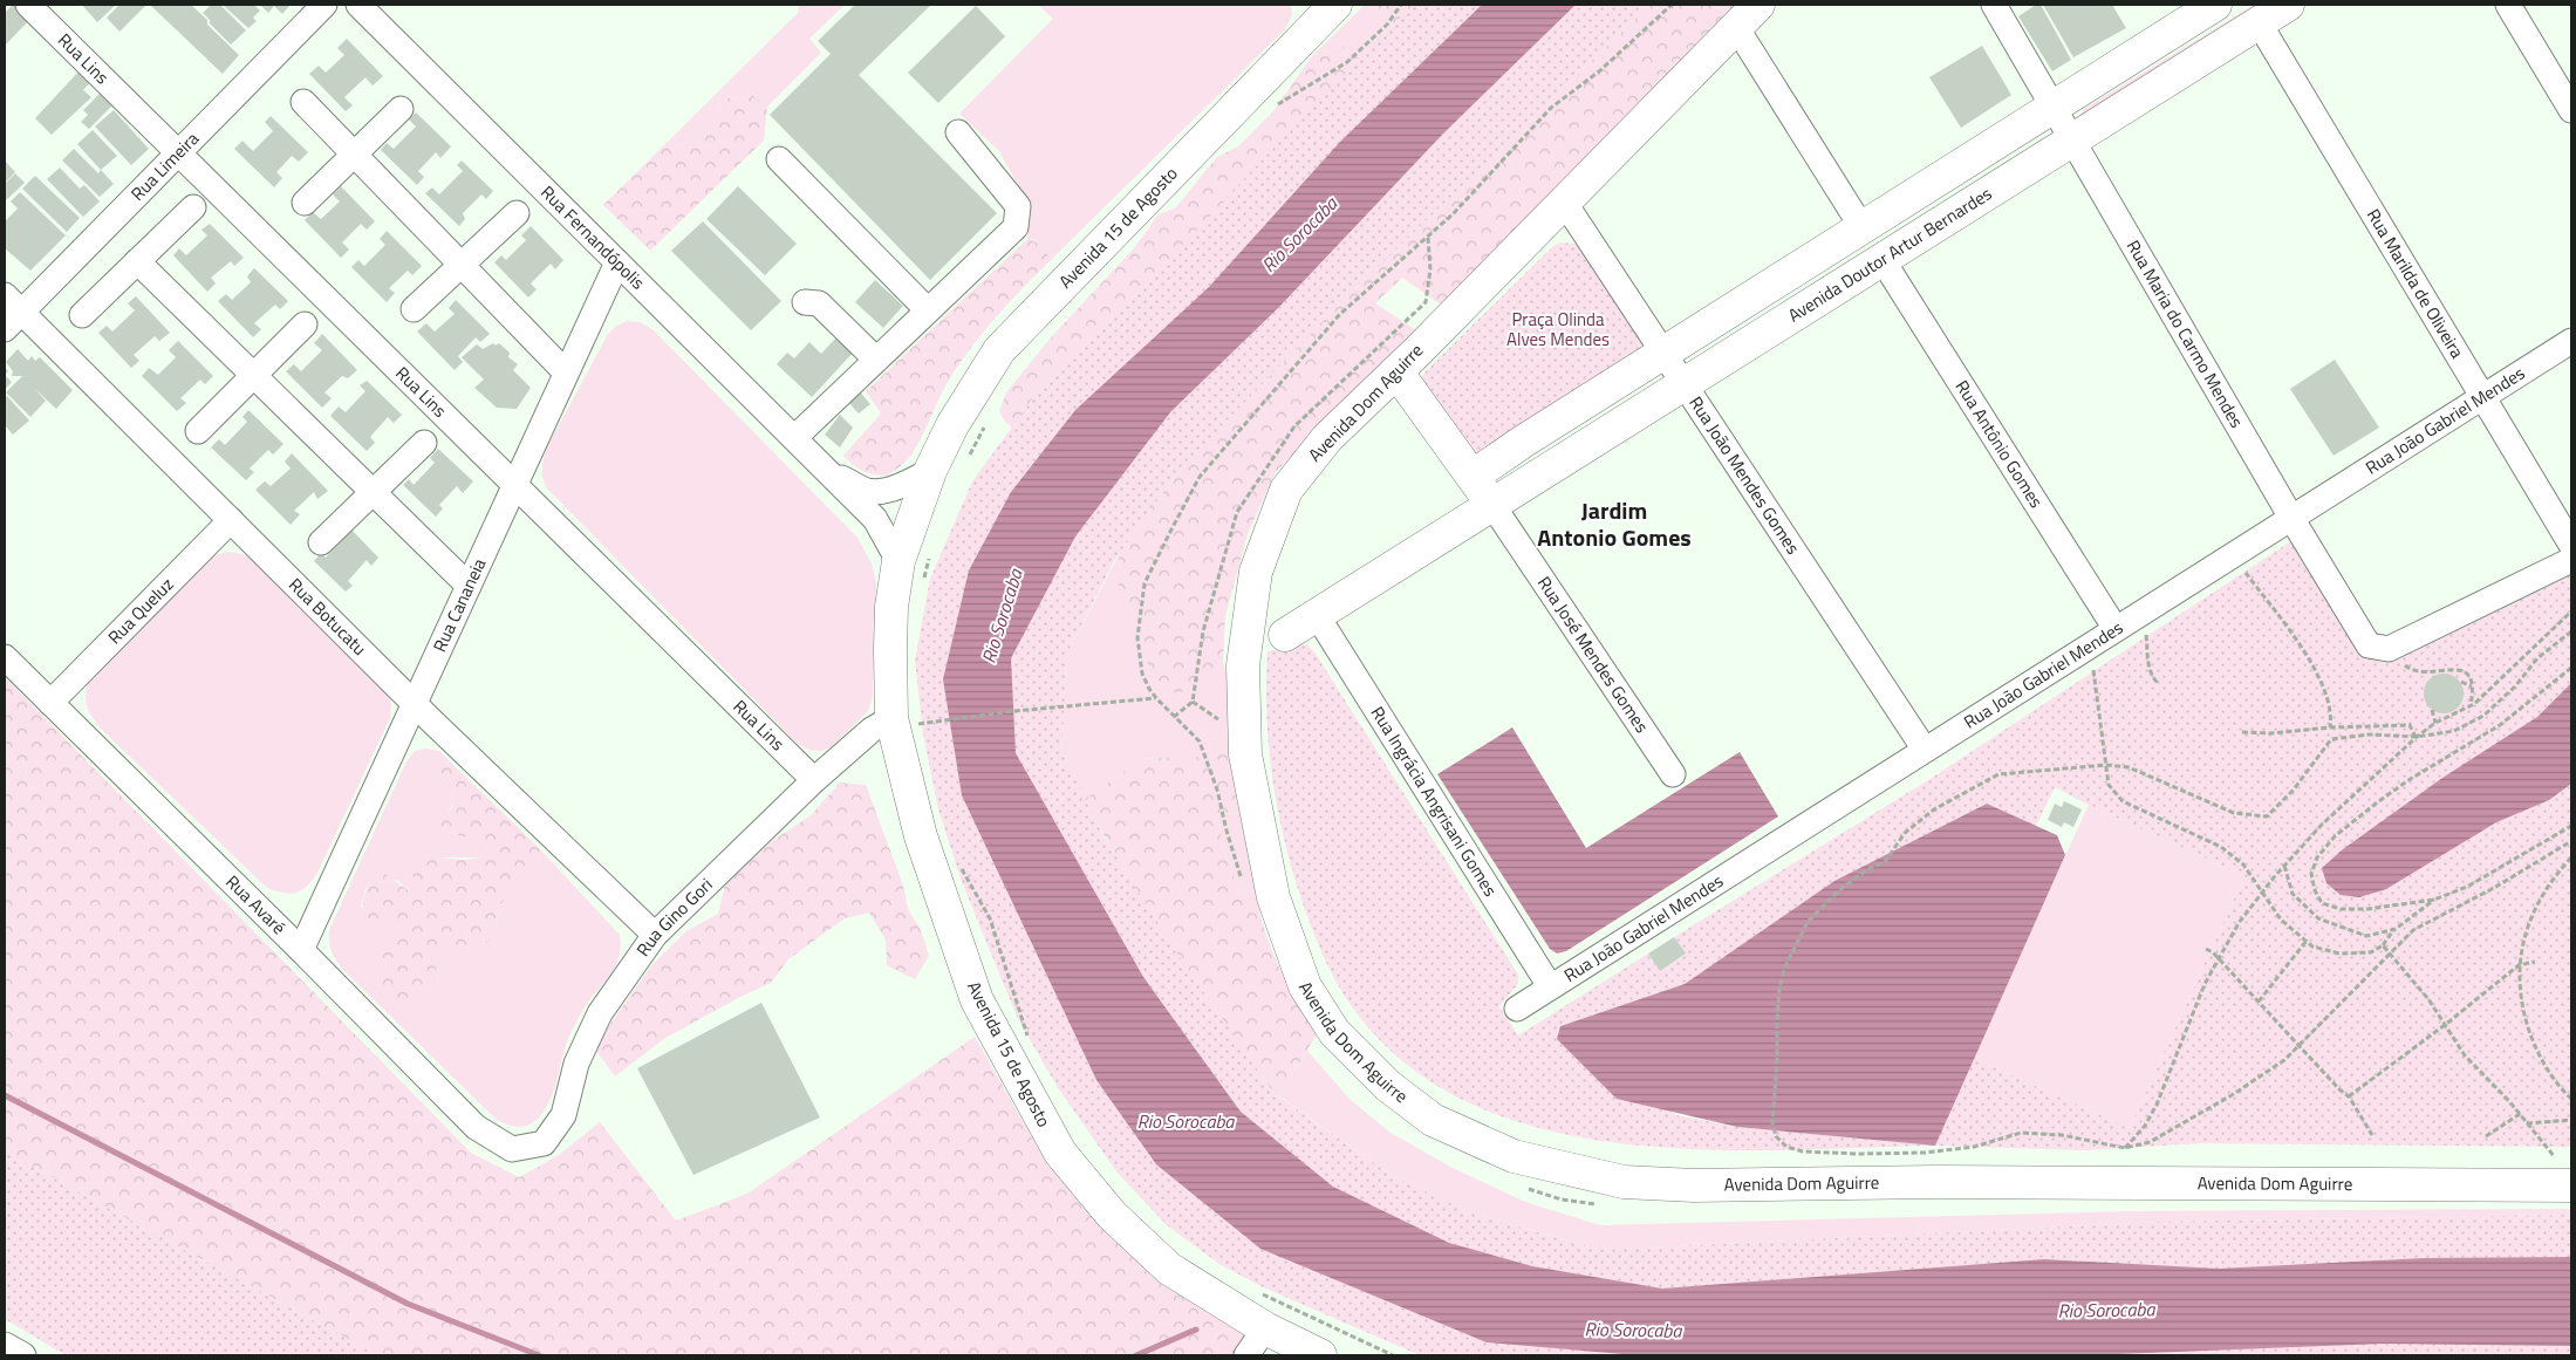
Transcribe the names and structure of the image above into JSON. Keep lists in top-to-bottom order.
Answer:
{
  "streets": {
    "main road": ["Avenida 15 de Agosto", "Avenida Doutor Artur Bernardes", "Avenida Dom Aguirre"],
    "street": [
      "Rua Lins",
      "Rua Limeira",
      "Rua Fernandópolis",
      "Rua Marilda de Oliveira",
      "Rua Maria do Carmo Mendes",
      "Rua João Gabriel Mendes",
      "Rua Antônio Gomes",
      "Rua João Mendes Gomes",
      "Rua Cananeia",
      "Rua Queluz",
      "Rua Botucatu",
      "Rua José Mendes Gomes",
      "Rua Ingrácia Angrisani Gomes",
      "Rua Avaré",
      "Rua Gino Gori"
    ]
  },
  "crossings": [
    ["Rua Lins", "Rua Limeira"],
    ["Rua Lins", "Rua Cananeia"],
    ["Rua Lins", "Rua Gino Gori"],
    ["Rua Limeira", "Rua Botucatu"],
    ["Avenida 15 de Agosto", "Rua Fernandópolis"],
    ["Avenida 15 de Agosto", "Rua Gino Gori"],
    ["Rua Fernandópolis", "Rua Cananeia"],
    ["Avenida Doutor Artur Bernardes", "Rua Marilda de Oliveira"],
    ["Avenida Doutor Artur Bernardes", "Rua Maria do Carmo Mendes"],
    ["Avenida Doutor Artur Bernardes", "Rua Antônio Gomes"],
    ["Avenida Doutor Artur Bernardes", "Rua João Mendes Gomes"],
    ["Avenida Doutor Artur Bernardes", "Rua José Mendes Gomes"],
    ["Avenida Doutor Artur Bernardes", "Rua Ingrácia Angrisani Gomes"],
    ["Rua Marilda de Oliveira", "Rua João Gabriel Mendes"],
    ["Rua Maria do Carmo Mendes", "Rua João Gabriel Mendes"],
    ["Avenida Dom Aguirre", "Rua João Mendes Gomes"],
    ["Rua João Gabriel Mendes", "Rua Antônio Gomes"],
    ["Rua João Gabriel Mendes", "Rua João Mendes Gomes"],
    ["Rua João Gabriel Mendes", "Rua Ingrácia Angrisani Gomes"],
    ["Rua Cananeia", "Rua Botucatu"],
    ["Rua Cananeia", "Rua Avaré"],
    ["Rua Queluz", "Rua Botucatu"],
    ["Rua Queluz", "Rua Avaré"],
    ["Rua Botucatu", "Rua Gino Gori"],
    ["Rua Avaré", "Rua Gino Gori"]
  ],
  "districts": ["Jardim Antonio Gomes"],
  "water": ["Rio Sorocaba"],
  "parks": ["Praça Olinda Alves Mendes"]
}
